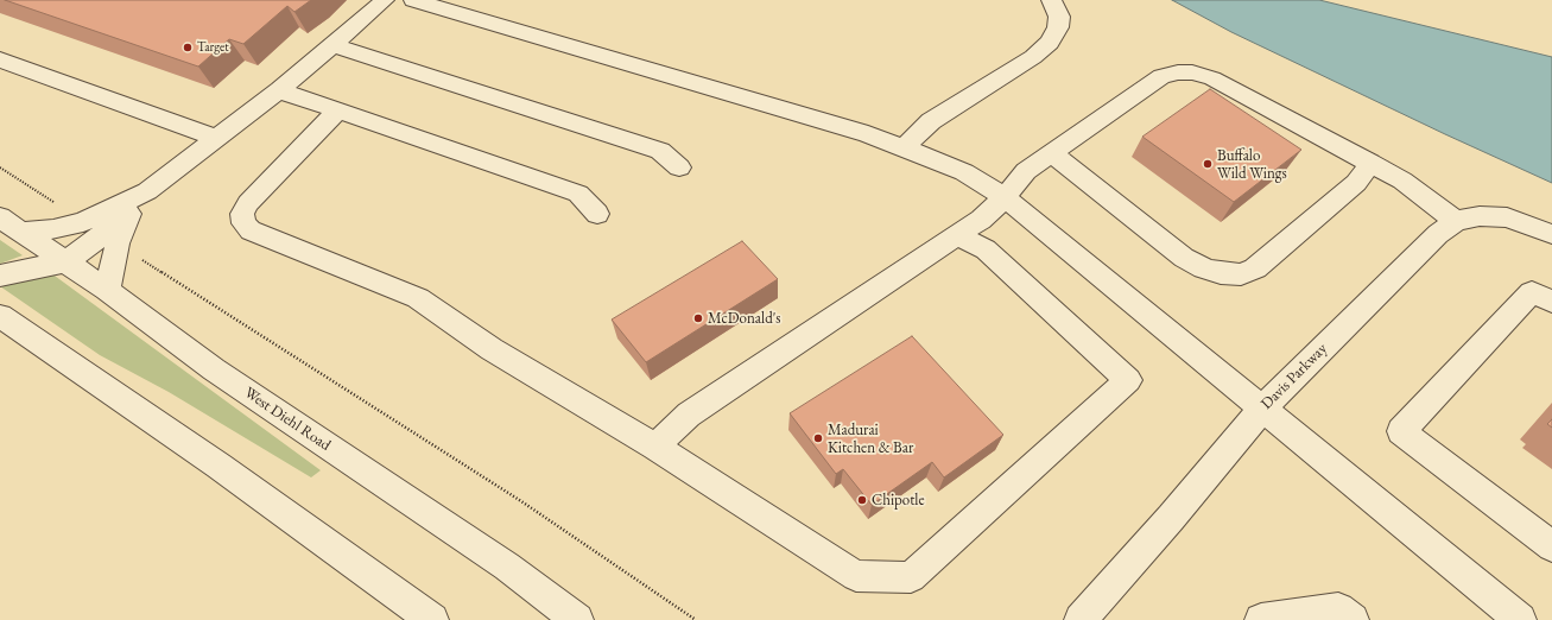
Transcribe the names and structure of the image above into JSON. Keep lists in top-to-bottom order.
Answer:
{
  "streets": {
    "street": ["Davis Parkway", "West Diehl Road"]
  },
  "places": [
    "Target",
    "Buffalo Wild Wings",
    "McDonald's",
    "Madurai Kitchen & Bar",
    "Chipotle"
  ]
}
